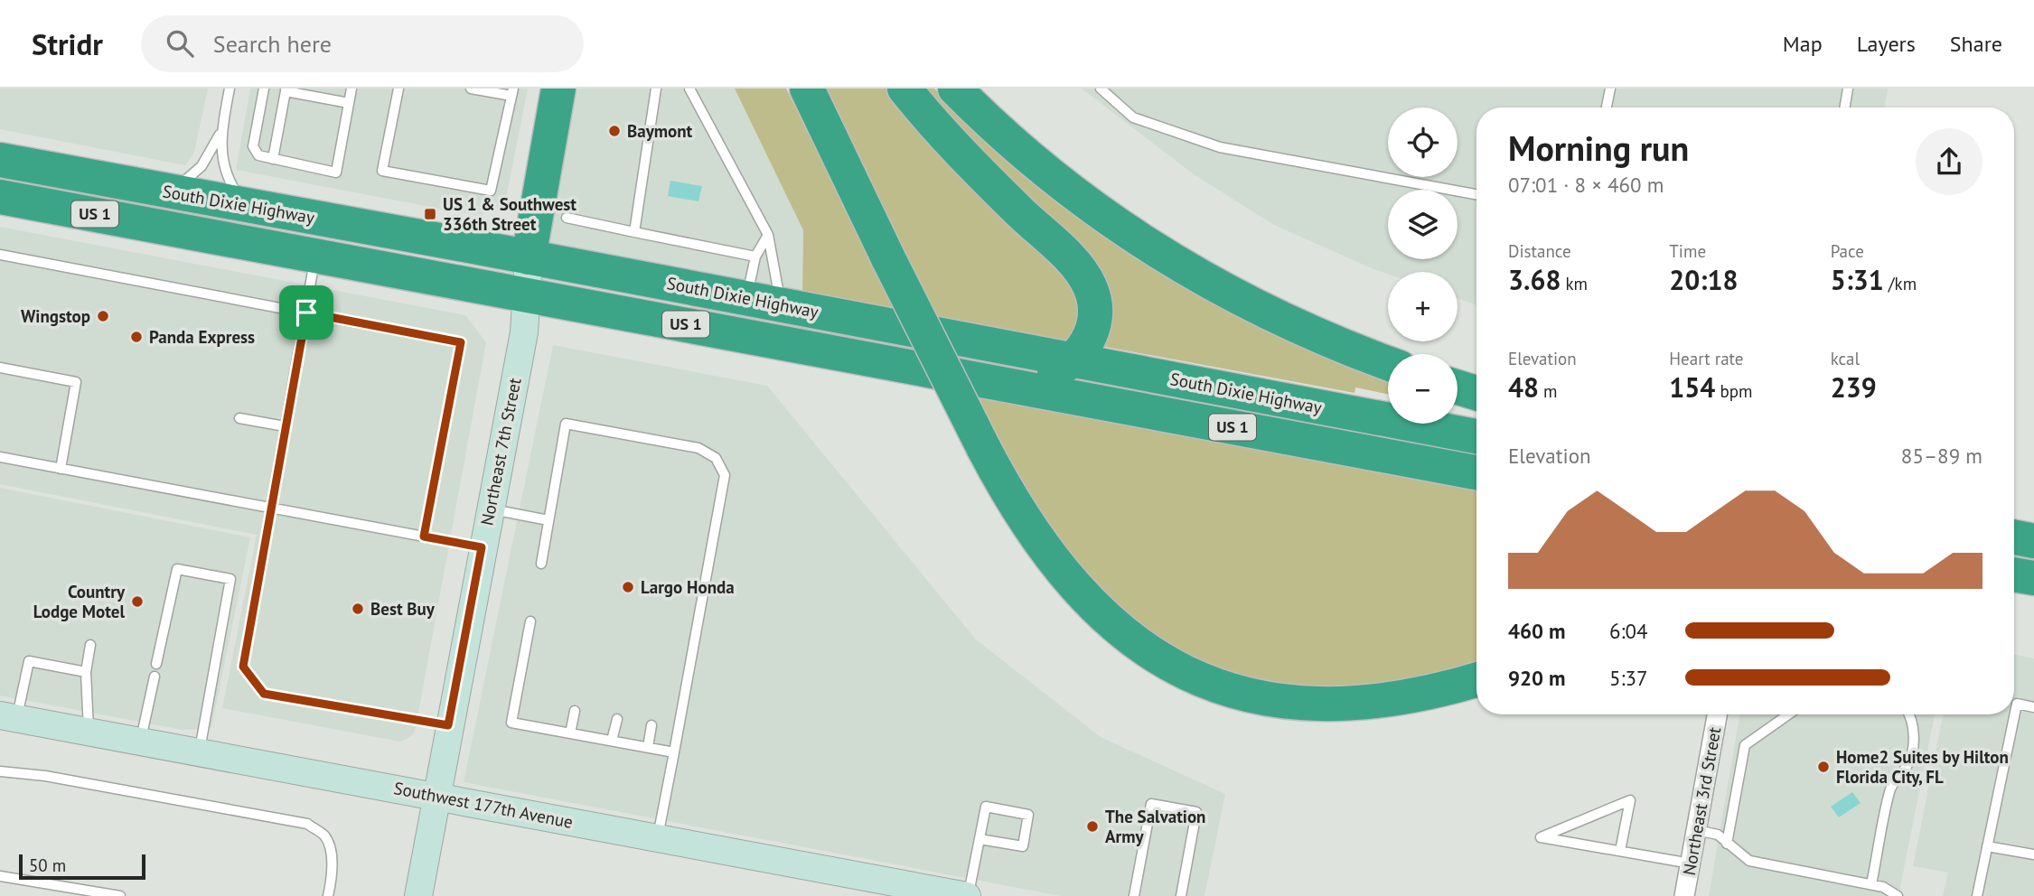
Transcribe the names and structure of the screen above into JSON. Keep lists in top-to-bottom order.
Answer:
{
  "streets": {
    "highway": ["South Dixie Highway", "US 1"],
    "main road": ["Northeast 7th Street", "Southwest 177th Avenue"],
    "street": ["Northeast 3rd Street"]
  },
  "crossings": [
    ["South Dixie Highway", "Northeast 7th Street"],
    ["Northeast 7th Street", "Southwest 177th Avenue"]
  ],
  "places": {
    "other": [
      "Baymont",
      "Wingstop",
      "Panda Express",
      "Largo Honda",
      "Country Lodge Motel",
      "Best Buy",
      "Home2 Suites by Hilton Florida City, FL",
      "The Salvation Army"
    ],
    "transit": ["US 1 & Southwest 336th Street"]
  },
  "scale_bar": "50 m",
  "page": {
    "header": "Stridr",
    "search": "Search here",
    "nav": ["Map", "Layers", "Share"],
    "map_buttons": ["+", "−"],
    "heading": ["Morning run", "07:01 · 8 × 460 m"],
    "stats": [
      ["Distance", "3.68 km"],
      ["Time", "20:18"],
      ["Pace", "5:31 /km"],
      ["Elevation", "48 m"],
      ["Heart rate", "154 bpm"],
      ["kcal", "239"]
    ],
    "chart": ["Elevation", "85–89 m"],
    "list": [
      {
        "name": "460 m",
        "note": "6:04"
      },
      {
        "name": "920 m",
        "note": "5:37"
      }
    ],
    "scale": "50 m"
  }
}
